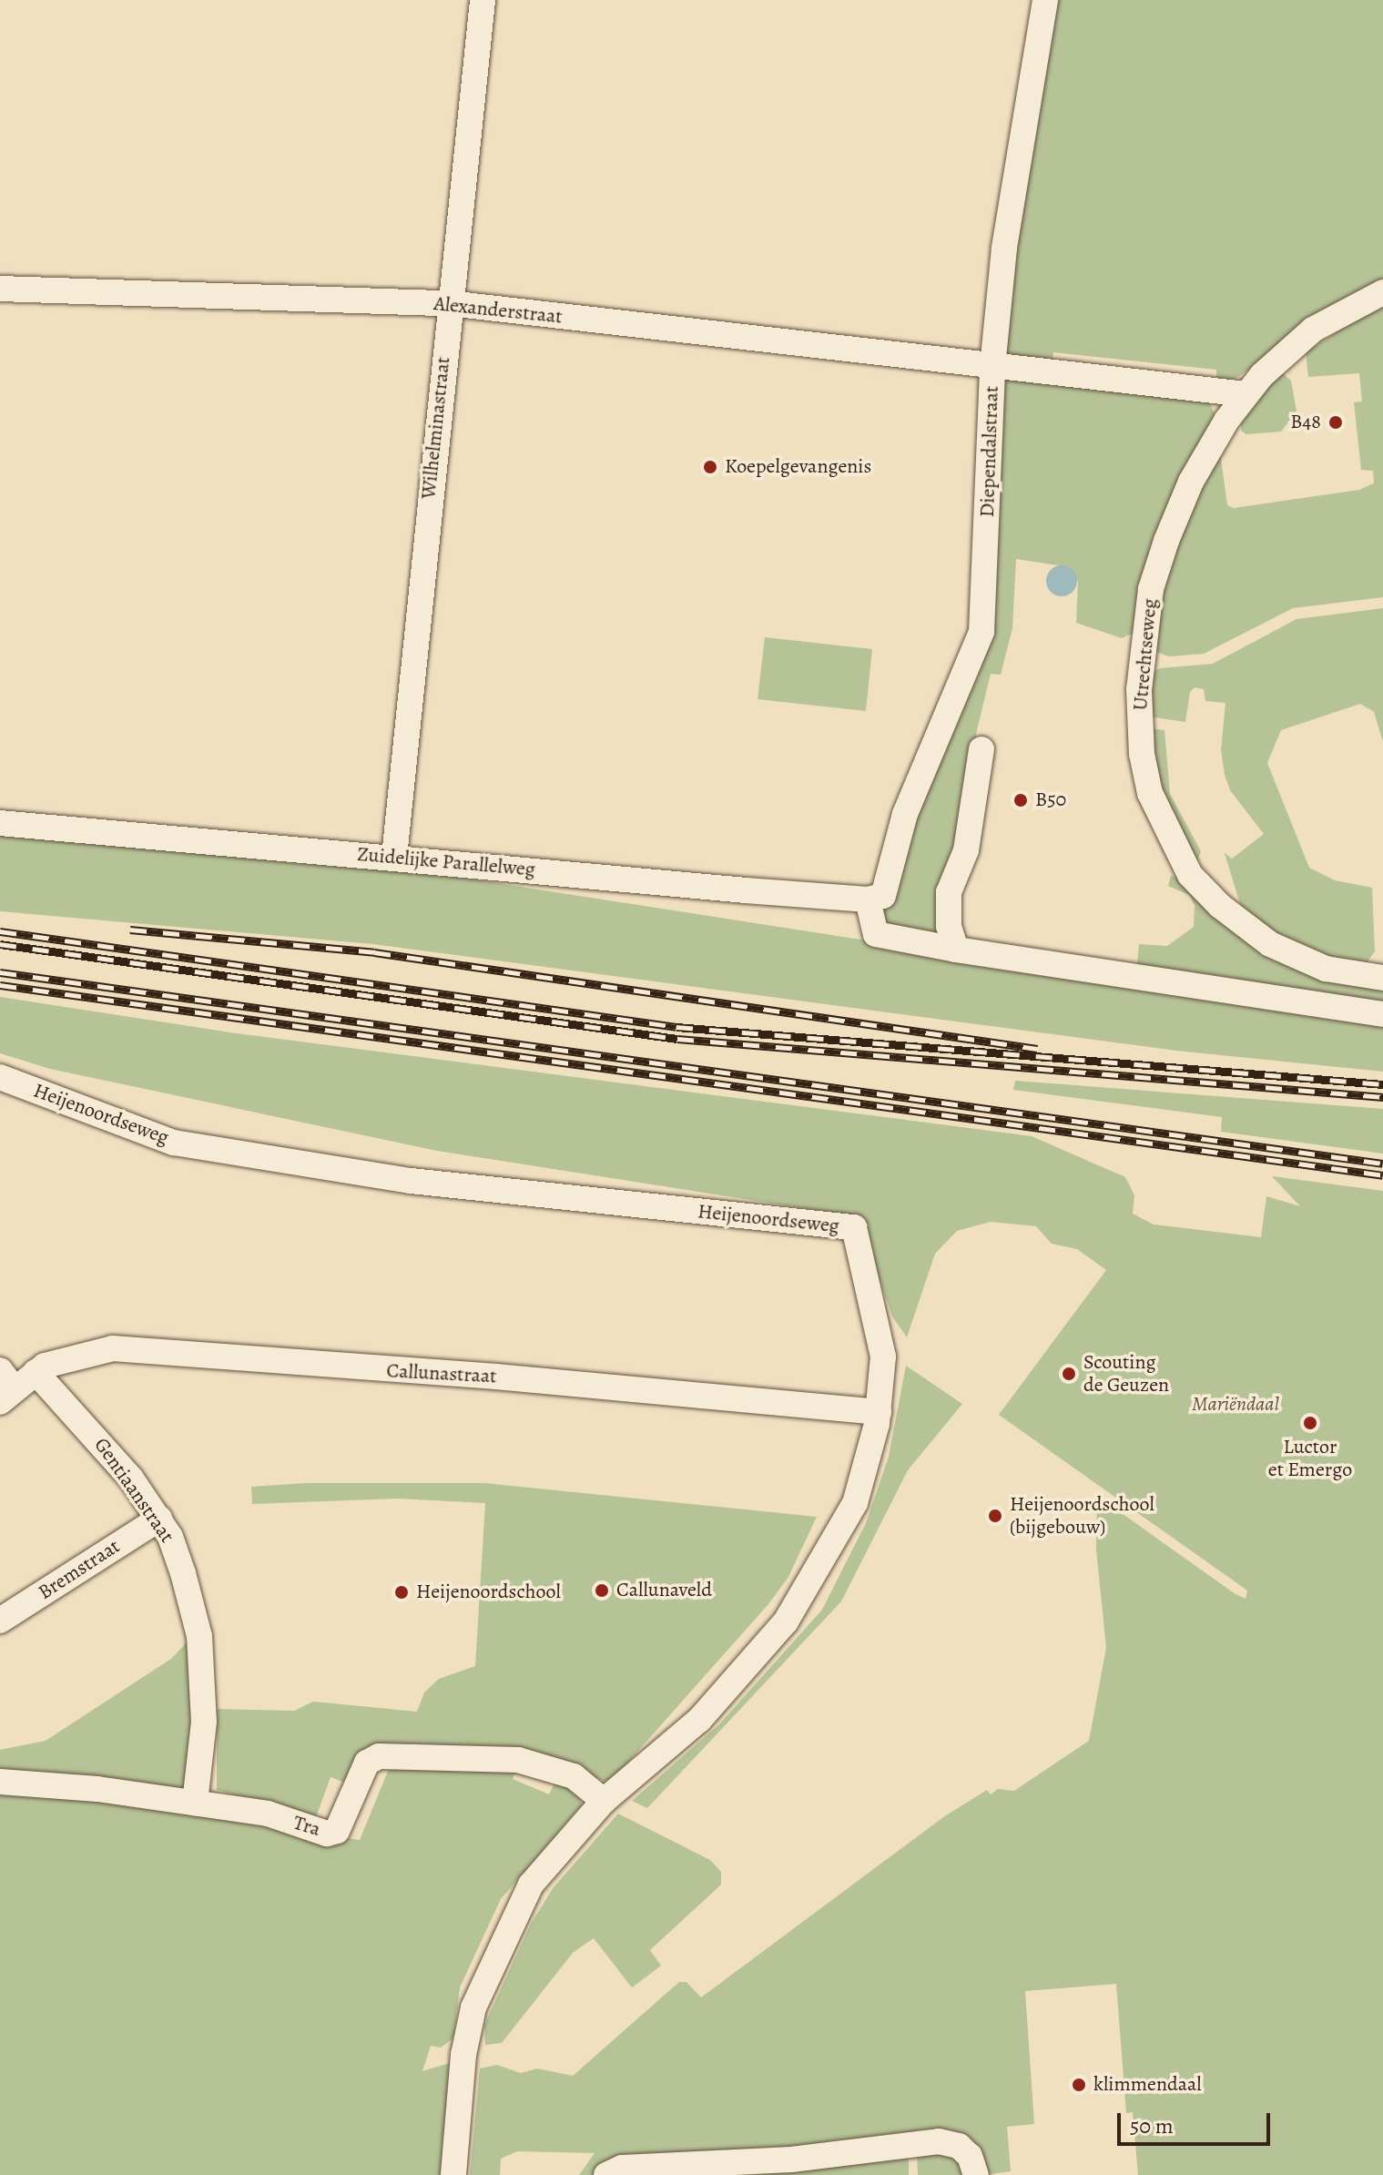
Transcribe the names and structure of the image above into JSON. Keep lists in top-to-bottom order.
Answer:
{
  "streets": {
    "street": [
      "Alexanderstraat",
      "Wilhelminastraat",
      "Diependalstraat",
      "Utrechtseweg",
      "Zuidelijke Parallelweg",
      "Heijenoordseweg",
      "Callunastraat",
      "Gentiaanstraat",
      "Bremstraat",
      "Tra"
    ]
  },
  "crossings": [
    ["Alexanderstraat", "Wilhelminastraat"],
    ["Alexanderstraat", "Diependalstraat"],
    ["Alexanderstraat", "Utrechtseweg"],
    ["Wilhelminastraat", "Zuidelijke Parallelweg"],
    ["Diependalstraat", "Zuidelijke Parallelweg"],
    ["Heijenoordseweg", "Callunastraat"],
    ["Heijenoordseweg", "Tra"],
    ["Callunastraat", "Gentiaanstraat"],
    ["Gentiaanstraat", "Bremstraat"],
    ["Gentiaanstraat", "Tra"]
  ],
  "parks": ["Mariëndaal"],
  "places": [
    "B48",
    "Koepelgevangenis",
    "B50",
    "Scouting de Geuzen",
    "Luctor et Emergo",
    "Heijenoordschool (bijgebouw)",
    "Callunaveld",
    "Heijenoordschool",
    "klimmendaal"
  ],
  "scale_bar": "50 m"
}
